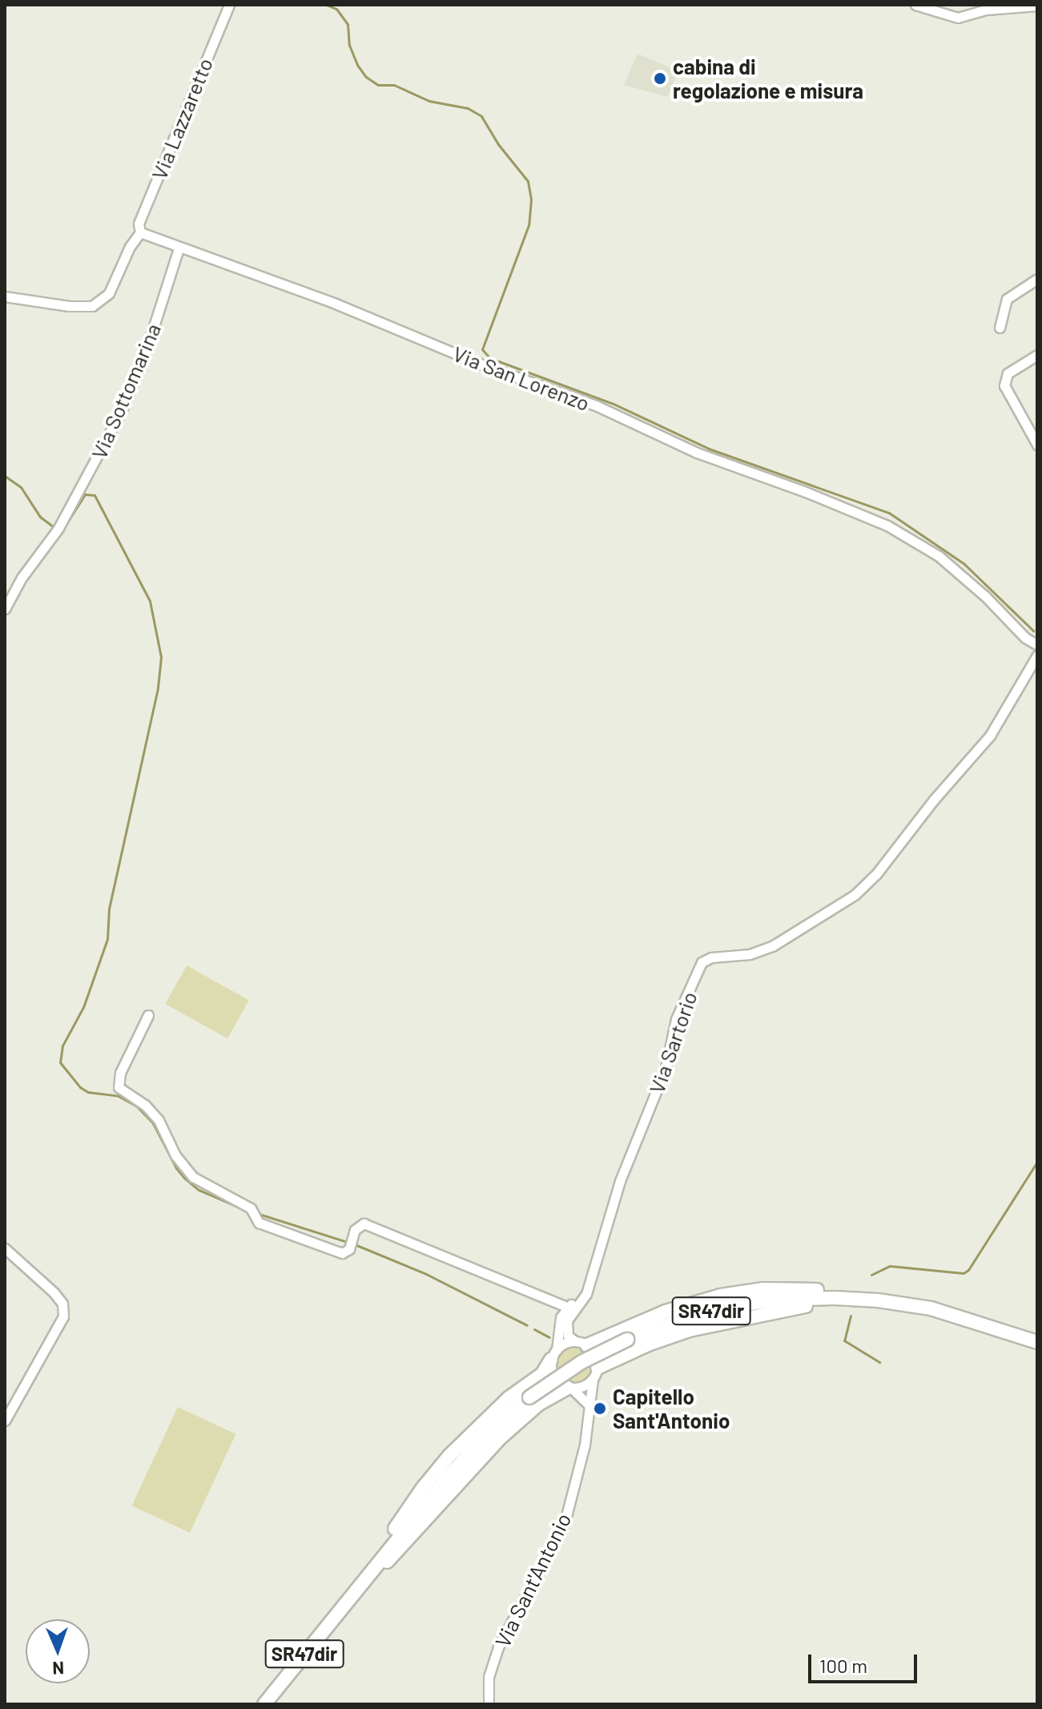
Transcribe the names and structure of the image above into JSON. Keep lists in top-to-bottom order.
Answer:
{
  "streets": {
    "highway": ["SR47dir"],
    "street": [
      "Via Lazzaretto",
      "Via San Lorenzo",
      "Via Sottomarina",
      "Via Sartorio",
      "Via Sant'Antonio"
    ]
  },
  "crossings": [
    ["Via Lazzaretto", "Via San Lorenzo"],
    ["Via San Lorenzo", "Via Sottomarina"],
    ["Via Sartorio", "Via Sant'Antonio"]
  ],
  "places": ["cabina di regolazione e misura", "Capitello Sant'Antonio"],
  "scale_bar": "100 m",
  "north": "bottom"
}
